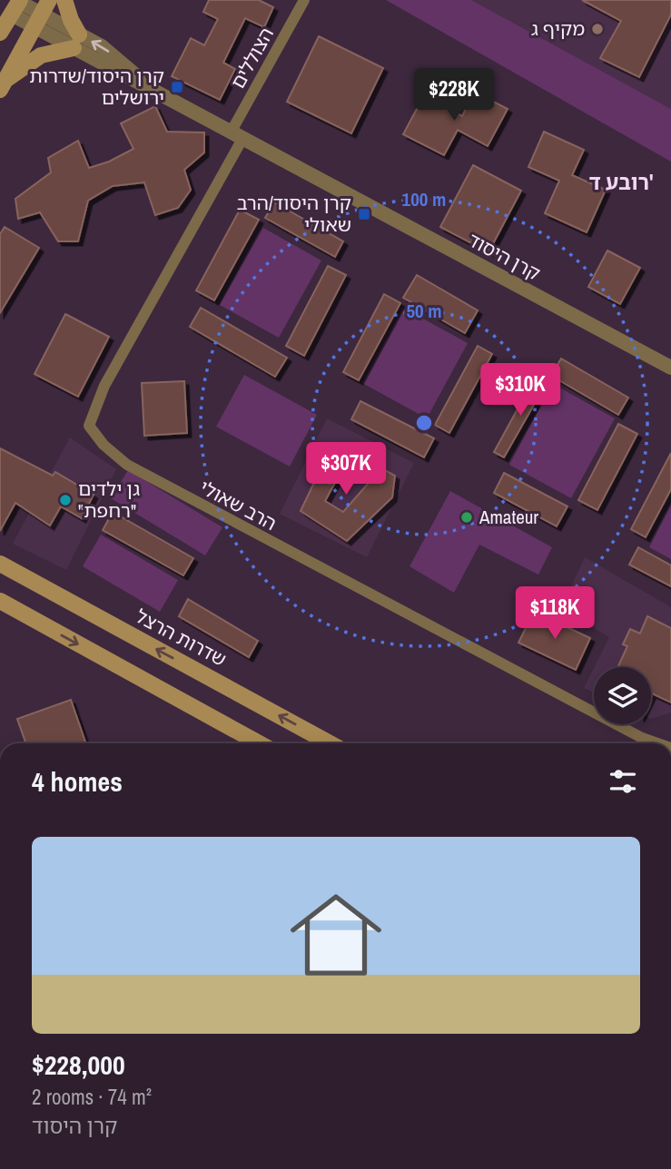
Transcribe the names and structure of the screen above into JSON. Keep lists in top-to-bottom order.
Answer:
{
  "streets": {
    "main road": ["שדרות הרצל"],
    "street": ["הצוללים", "קרן היסוד", "הרב שאולי"]
  },
  "crossings": [
    ["הצוללים", "קרן היסוד"],
    ["הצוללים", "הרב שאולי"],
    ["קרן היסוד", "הרב שאולי"]
  ],
  "districts": ["רובע ד'"],
  "places": {
    "other": ["מקיף ג", "גן ילדים \"רחפת\"", "Amateur"],
    "transit": ["קרן היסוד/שדרות ירושלים", "קרן היסוד/הרב שאולי"]
  },
  "page": {
    "price": [
      "$228K",
      "$310K",
      "$307K",
      "$118K"
    ],
    "heading": "4 homes",
    "list": [
      {
        "name": "$228,000",
        "note": "2 rooms · 74 m² · קרן היסוד"
      }
    ]
  },
  "rings": ["100 m", "50 m"]
}
